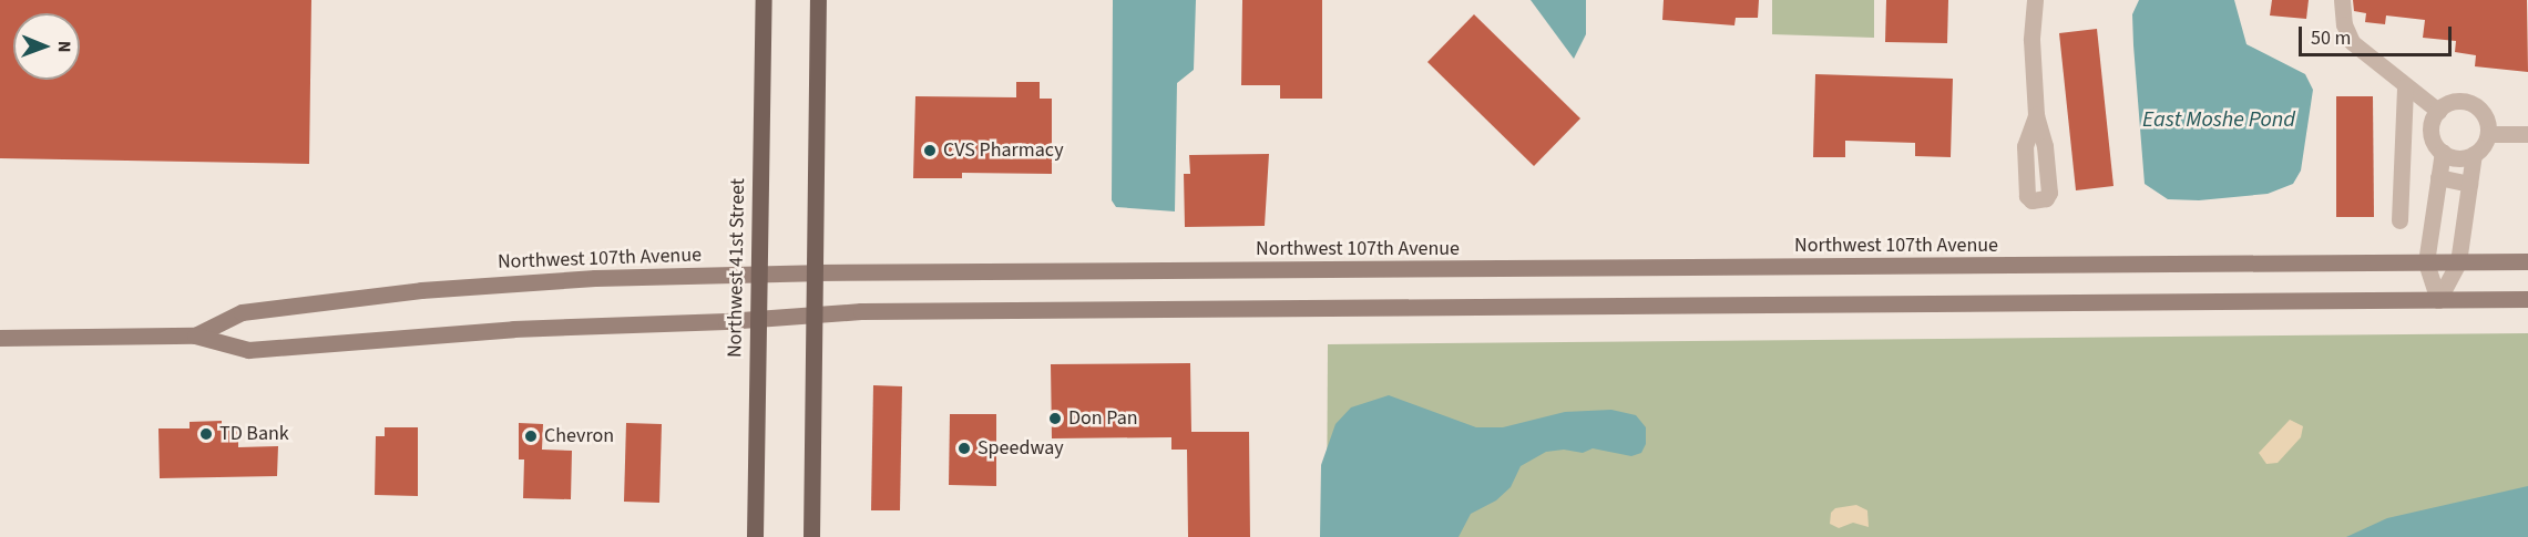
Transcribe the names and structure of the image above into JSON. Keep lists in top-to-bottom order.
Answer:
{
  "streets": {
    "main road": ["Northwest 107th Avenue", "Northwest 41st Street"]
  },
  "crossings": [
    ["Northwest 107th Avenue", "Northwest 41st Street"]
  ],
  "water": ["East Moshe Pond"],
  "places": [
    "CVS Pharmacy",
    "Don Pan",
    "TD Bank",
    "Chevron",
    "Speedway"
  ],
  "scale_bar": "50 m",
  "north": "right"
}
